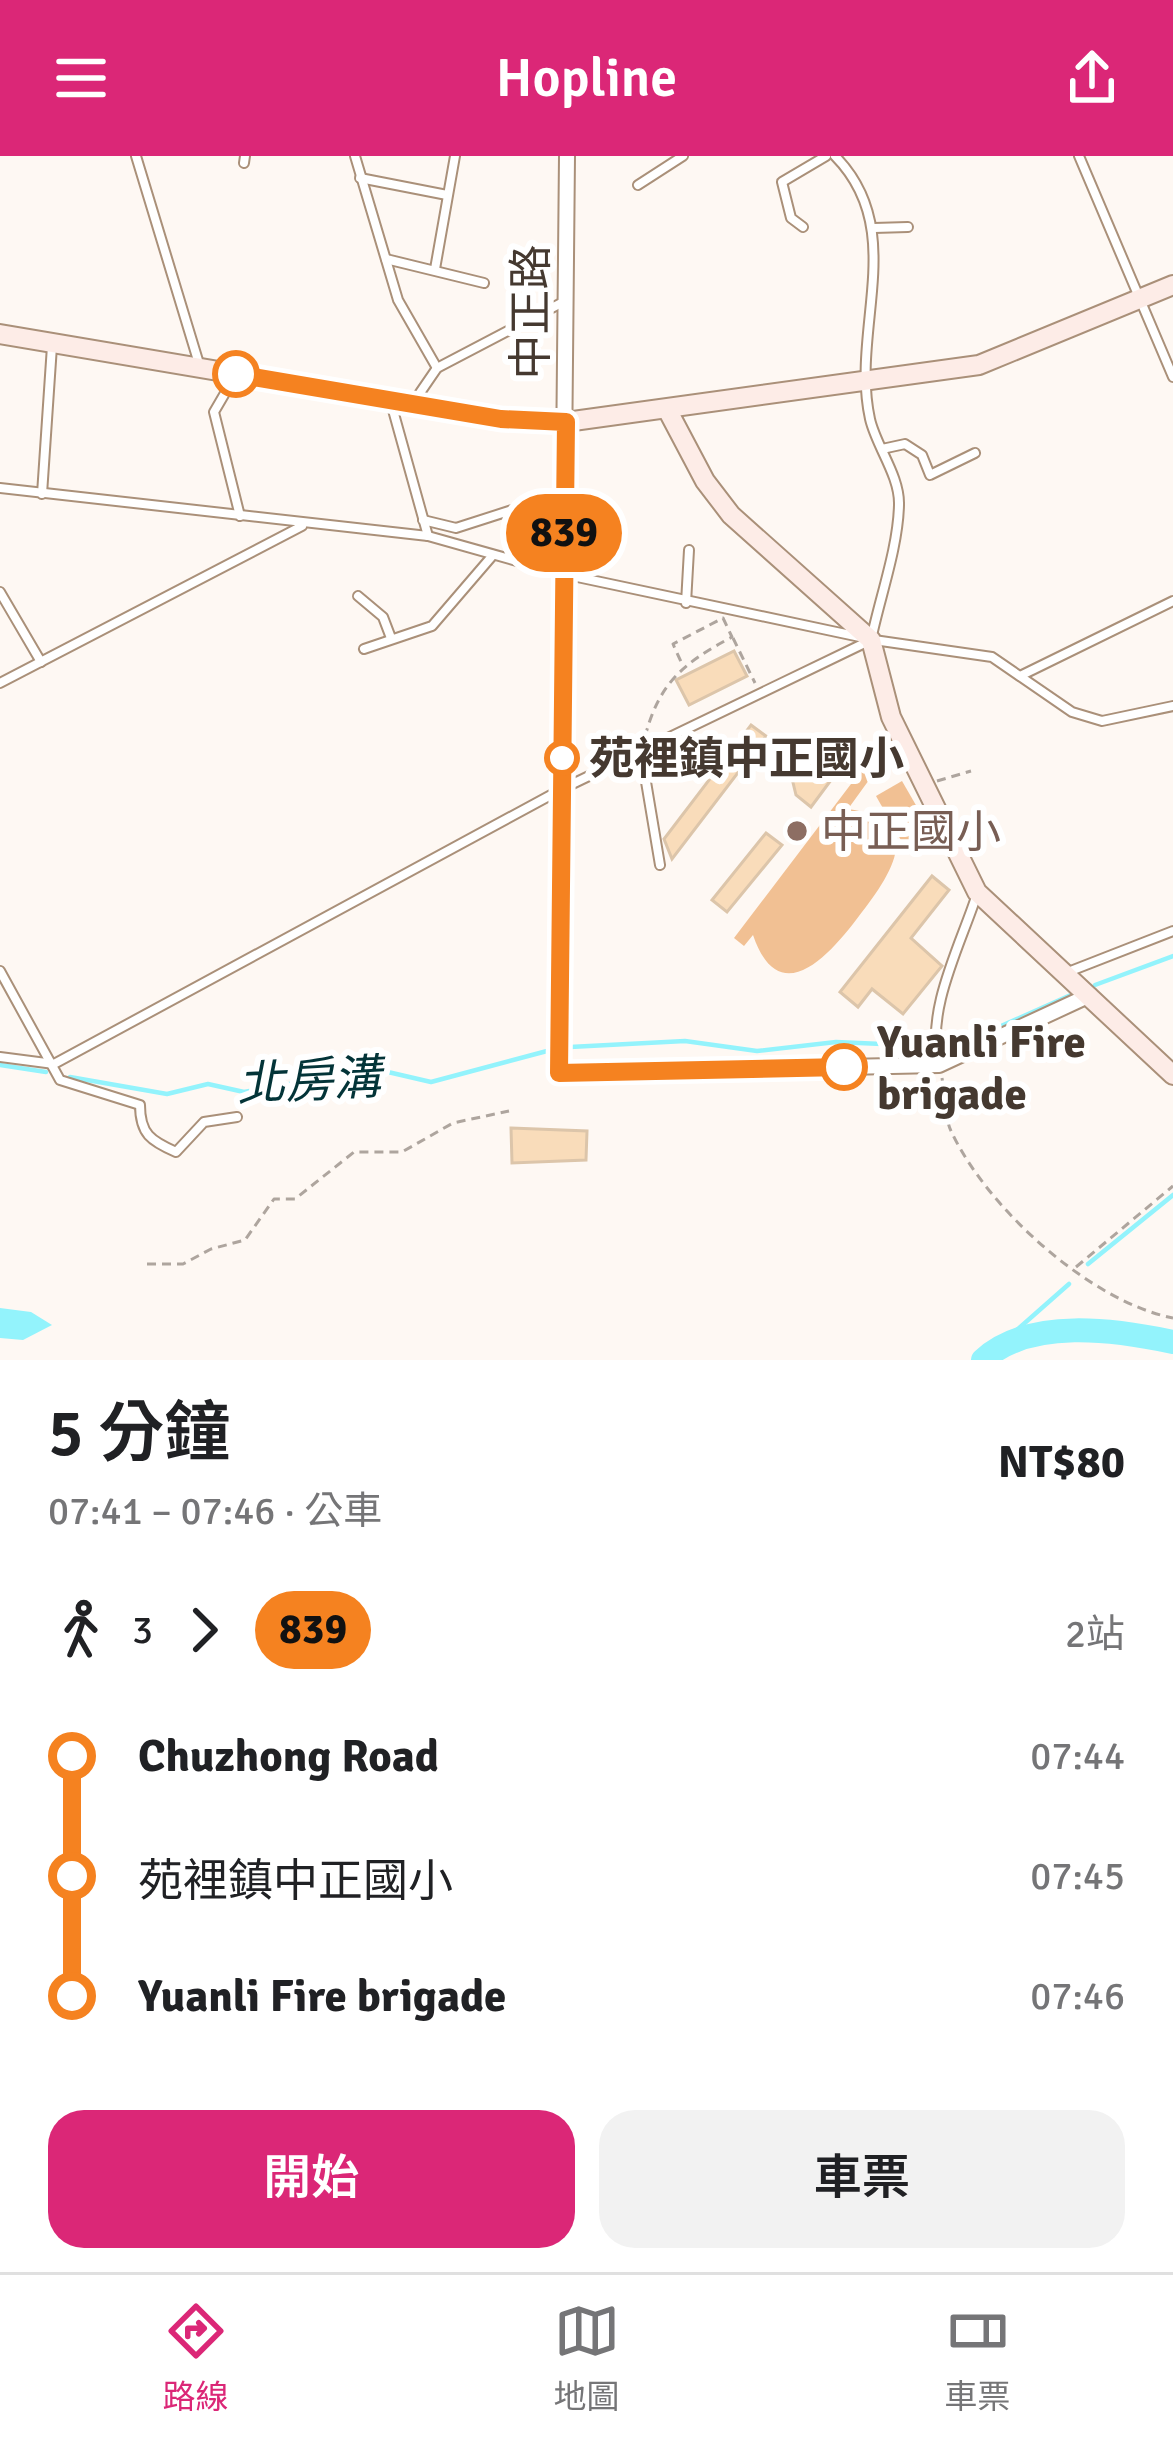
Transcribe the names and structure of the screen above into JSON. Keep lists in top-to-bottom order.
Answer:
{
  "streets": {
    "street": ["中正路"]
  },
  "water": ["北房溝"],
  "places": ["苑裡鎮中正國小", "中正國小", "Yuanli Fire brigade"],
  "lines": ["bus line 839"],
  "page": {
    "header": "Hopline",
    "on_map": "839",
    "heading": ["5 分鐘", "07:41 – 07:46 · 公車", "NT$80"],
    "legs": ["3", "839", "2站"],
    "list": [
      {
        "name": "Chuzhong Road",
        "value": "07:44"
      },
      {
        "name": "苑裡鎮中正國小",
        "value": "07:45"
      },
      {
        "name": "Yuanli Fire brigade",
        "value": "07:46"
      }
    ],
    "buttons": ["開始", "車票"],
    "tabs": ["路線", "地圖", "車票"]
  }
}
